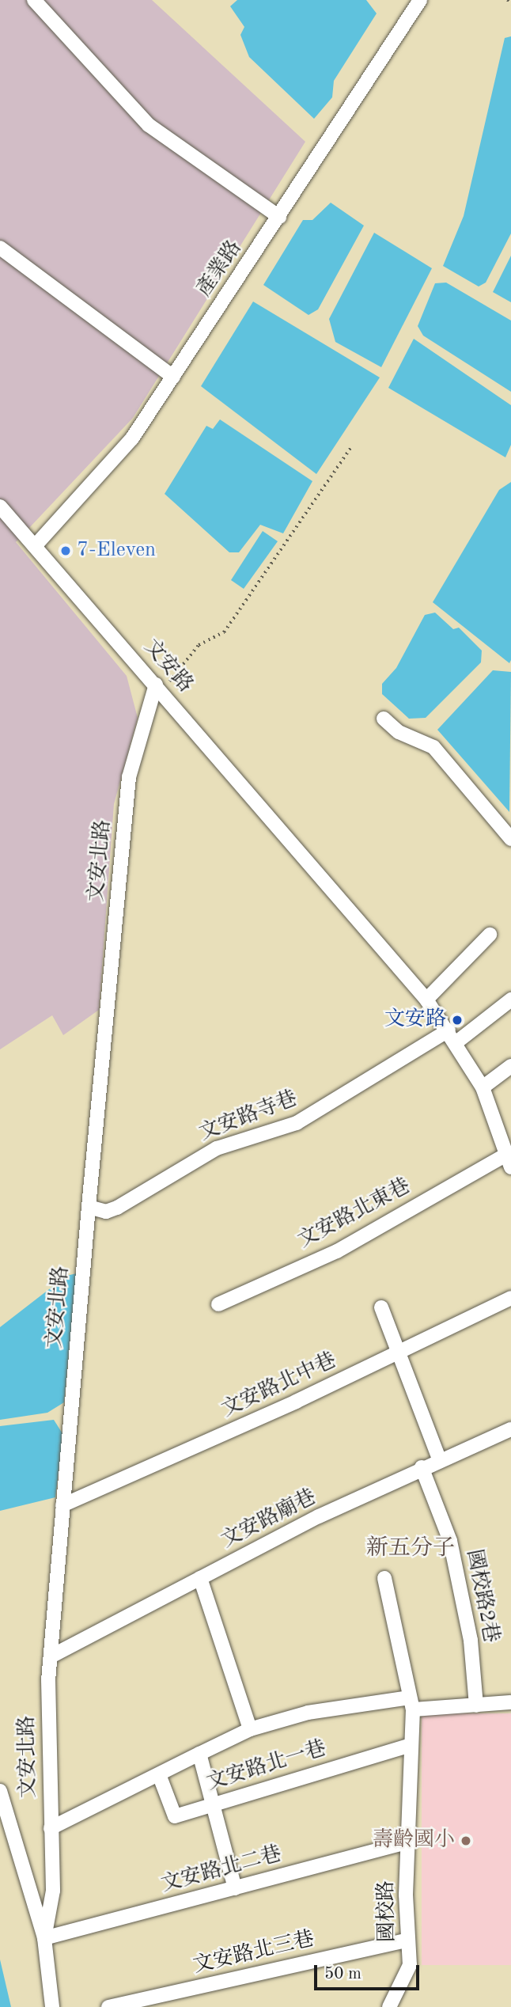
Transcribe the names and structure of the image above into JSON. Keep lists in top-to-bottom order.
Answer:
{
  "streets": {
    "street": [
      "產業路",
      "文安路",
      "文安北路",
      "文安路寺巷",
      "文安路北東巷",
      "文安路北中巷",
      "文安路廟巷",
      "國校路2巷",
      "文安路北一巷",
      "文安路北二巷",
      "國校路",
      "文安路北三巷"
    ]
  },
  "crossings": [
    ["產業路", "文安路"],
    ["文安路", "文安北路"],
    ["文安路", "文安路寺巷"],
    ["文安路", "文安路北東巷"],
    ["文安北路", "文安路寺巷"],
    ["文安北路", "文安路北中巷"],
    ["文安北路", "文安路廟巷"],
    ["文安北路", "文安路北二巷"],
    ["文安路廟巷", "國校路2巷"],
    ["文安路北一巷", "國校路"],
    ["文安路北二巷", "國校路"],
    ["國校路", "文安路北三巷"]
  ],
  "districts": ["新五分子"],
  "places": ["7-Eleven", "文安路", "壽齡國小"],
  "scale_bar": "50 m"
}
